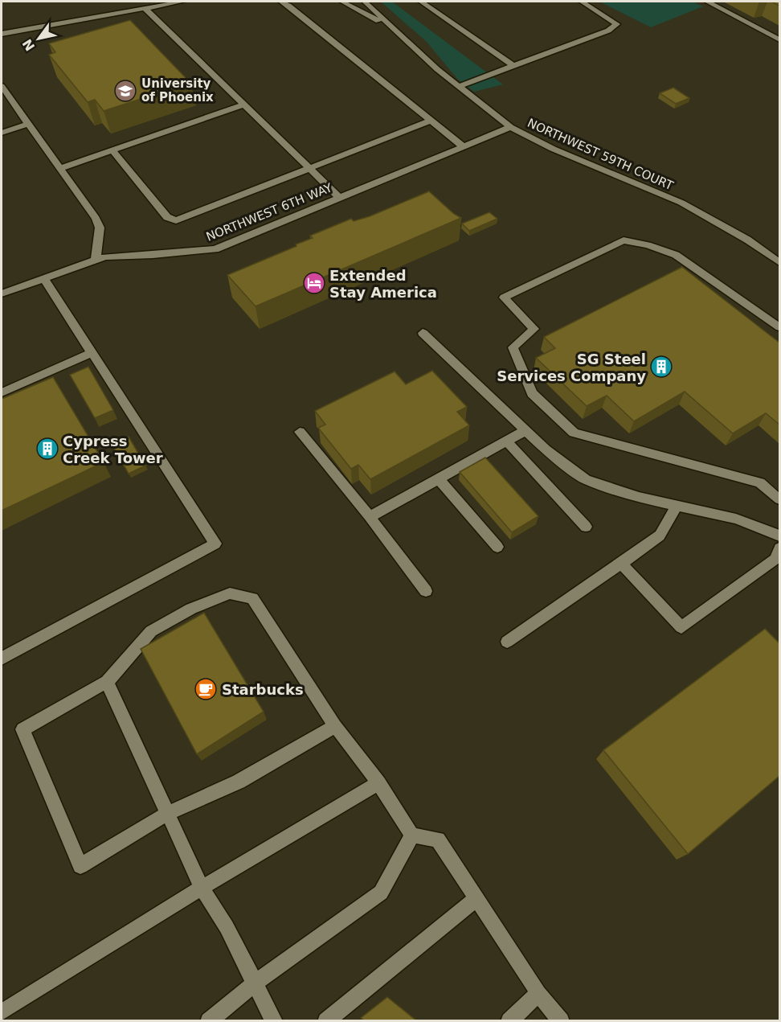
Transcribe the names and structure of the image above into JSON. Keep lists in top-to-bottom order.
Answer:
{
  "streets": {
    "street": ["NORTHWEST 59TH COURT", "NORTHWEST 6TH WAY"]
  },
  "crossings": [
    ["NORTHWEST 59TH COURT", "NORTHWEST 6TH WAY"]
  ],
  "places": {
    "school or university": ["University of Phoenix"],
    "hotel": ["Extended Stay America"],
    "building": ["SG Steel Services Company", "Cypress Creek Tower"],
    "cafe": ["Starbucks"]
  },
  "north": "bottom left"
}
